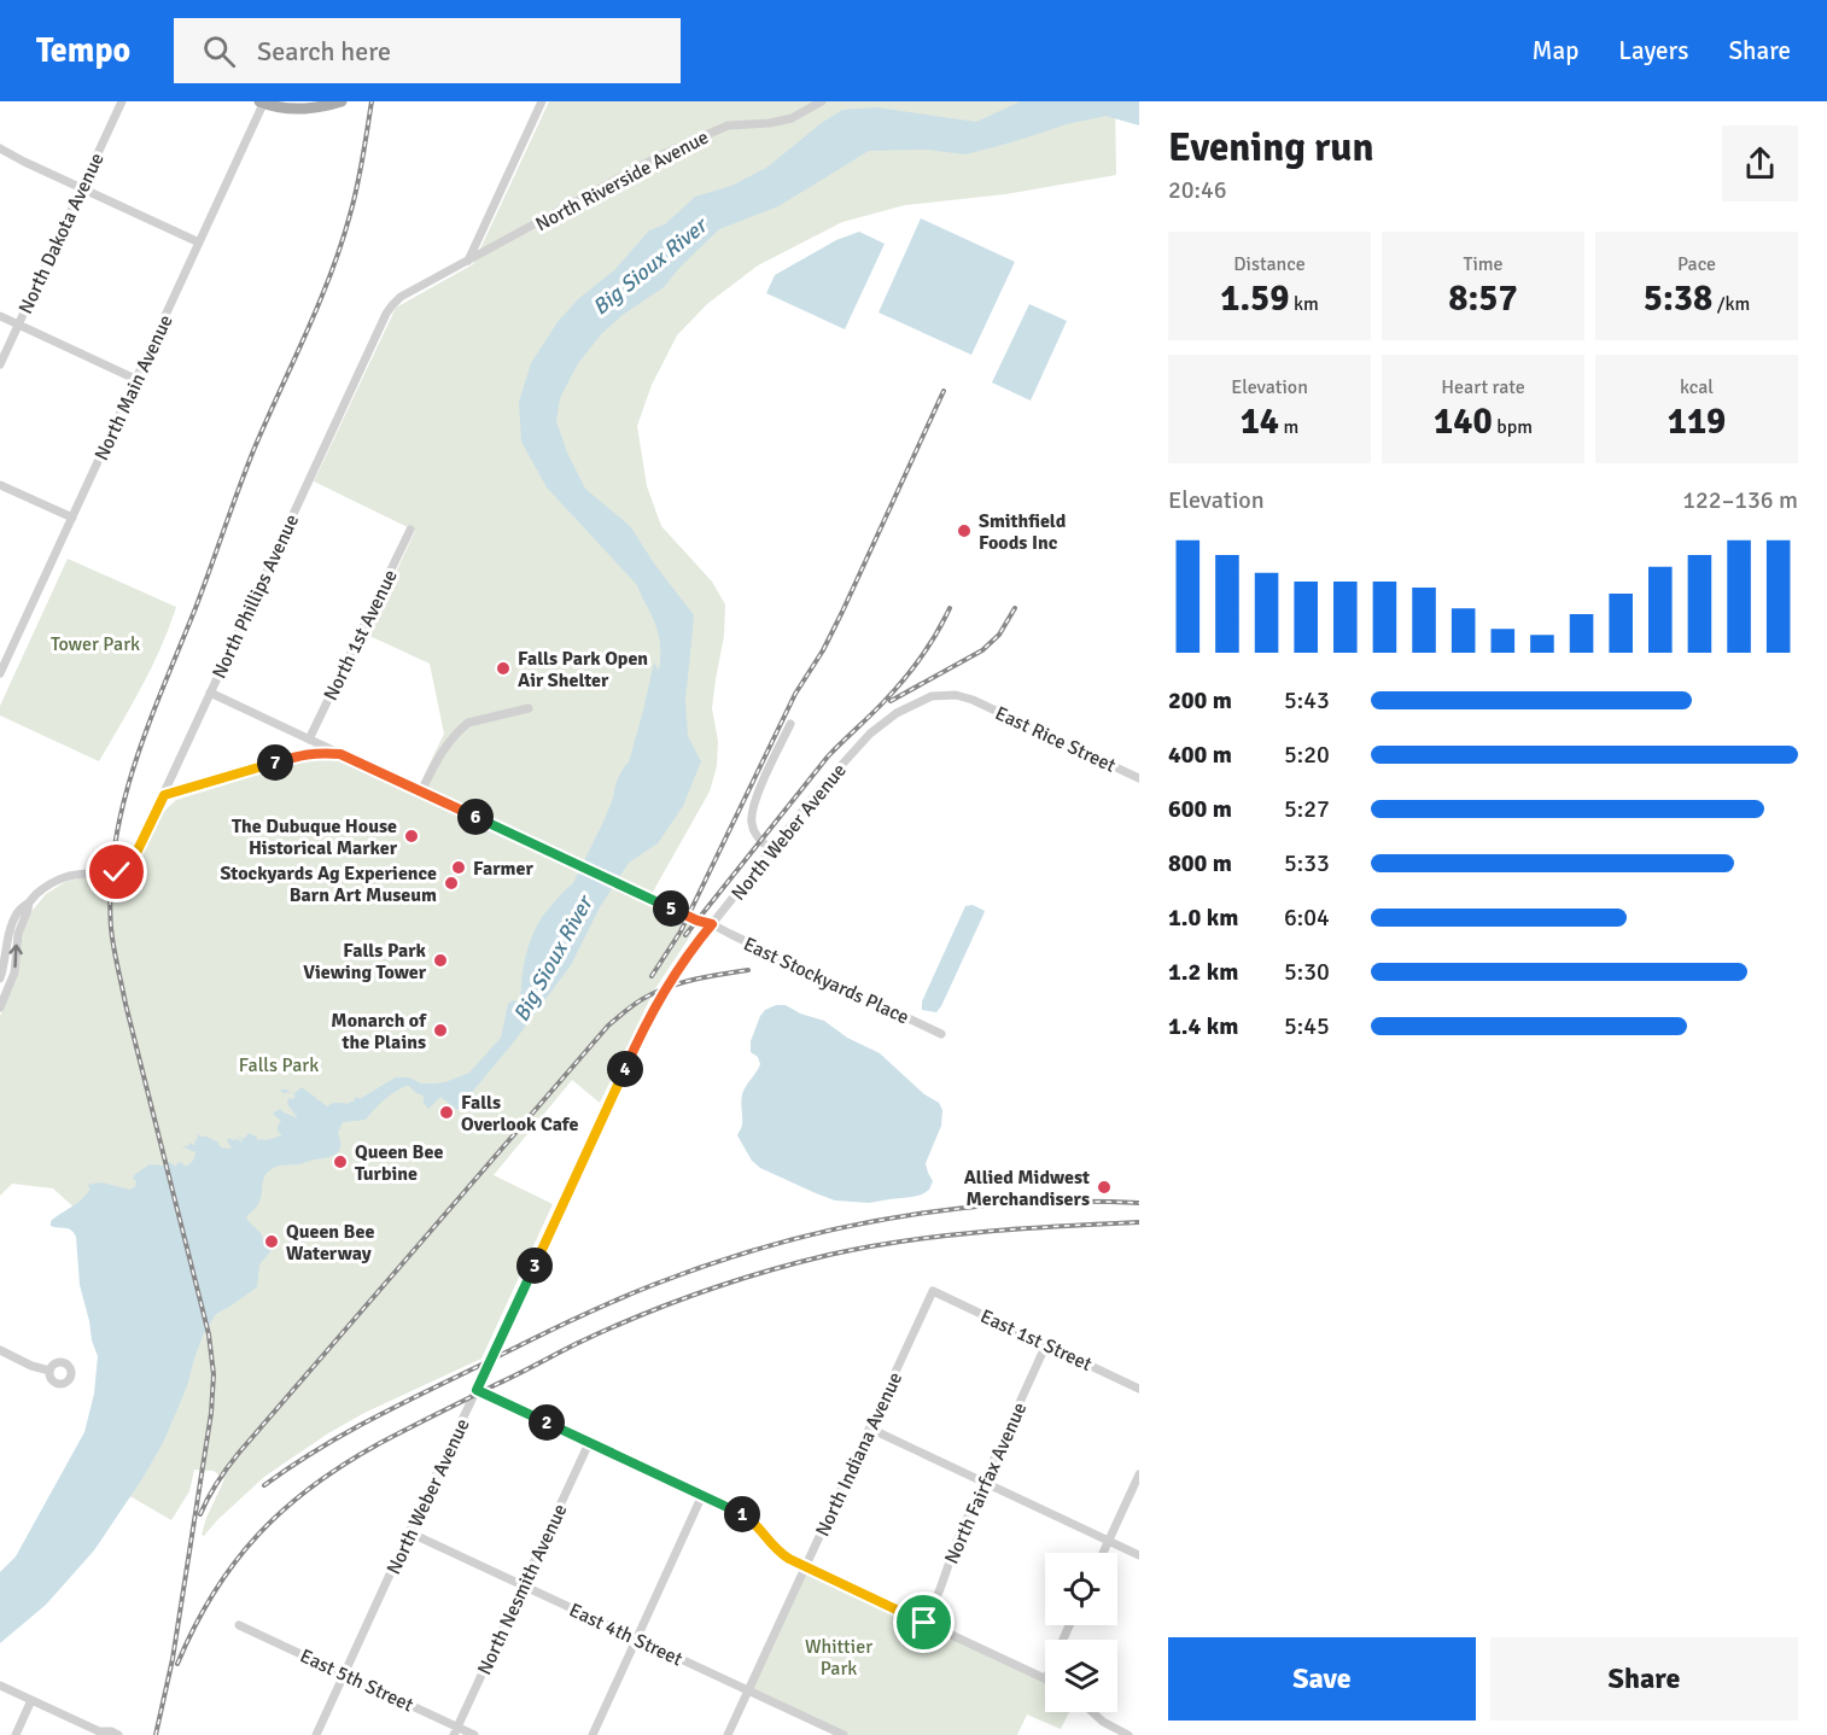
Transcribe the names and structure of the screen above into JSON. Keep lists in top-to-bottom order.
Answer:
{
  "streets": {
    "street": [
      "North Riverside Avenue",
      "North Dakota Avenue",
      "North Main Avenue",
      "North Phillips Avenue",
      "North 1st Avenue",
      "East Rice Street",
      "North Weber Avenue",
      "East Stockyards Place",
      "East 1st Street",
      "North Indiana Avenue",
      "North Fairfax Avenue",
      "North Nesmith Avenue",
      "East 4th Street",
      "East 5th Street"
    ]
  },
  "crossings": [
    ["North Riverside Avenue", "North Phillips Avenue"],
    ["North Phillips Avenue", "East Stockyards Place"],
    ["North 1st Avenue", "East Stockyards Place"],
    ["East Rice Street", "North Weber Avenue"],
    ["North Weber Avenue", "East Stockyards Place"],
    ["North Weber Avenue", "East 4th Street"],
    ["North Weber Avenue", "East 5th Street"],
    ["East 1st Street", "North Indiana Avenue"],
    ["East 1st Street", "North Fairfax Avenue"],
    ["North Indiana Avenue", "East 4th Street"],
    ["North Nesmith Avenue", "East 4th Street"],
    ["North Nesmith Avenue", "East 5th Street"]
  ],
  "water": ["Big Sioux River"],
  "parks": ["Tower Park", "Falls Park", "Whittier Park"],
  "places": [
    "Smithfield Foods Inc",
    "Falls Park Open Air Shelter",
    "The Dubuque House Historical Marker",
    "Farmer",
    "Stockyards Ag Experience Barn Art Museum",
    "Falls Park Viewing Tower",
    "Monarch of the Plains",
    "Falls Overlook Cafe",
    "Queen Bee Turbine",
    "Allied Midwest Merchandisers",
    "Queen Bee Waterway"
  ],
  "page": {
    "header": "Tempo",
    "search": "Search here",
    "nav": ["Map", "Layers", "Share"],
    "heading": ["Evening run", "20:46"],
    "stats": [
      ["Distance", "1.59 km"],
      ["Time", "8:57"],
      ["Pace", "5:38 /km"],
      ["Elevation", "14 m"],
      ["Heart rate", "140 bpm"],
      ["kcal", "119"]
    ],
    "chart": ["Elevation", "122–136 m"],
    "list": [
      {
        "name": "200 m",
        "note": "5:43"
      },
      {
        "name": "400 m",
        "note": "5:20"
      },
      {
        "name": "600 m",
        "note": "5:27"
      },
      {
        "name": "800 m",
        "note": "5:33"
      },
      {
        "name": "1.0 km",
        "note": "6:04"
      },
      {
        "name": "1.2 km",
        "note": "5:30"
      },
      {
        "name": "1.4 km",
        "note": "5:45"
      }
    ],
    "pins": [
      "7",
      "6",
      "5",
      "4",
      "3",
      "2",
      "1"
    ],
    "buttons": ["Save", "Share"]
  }
}
